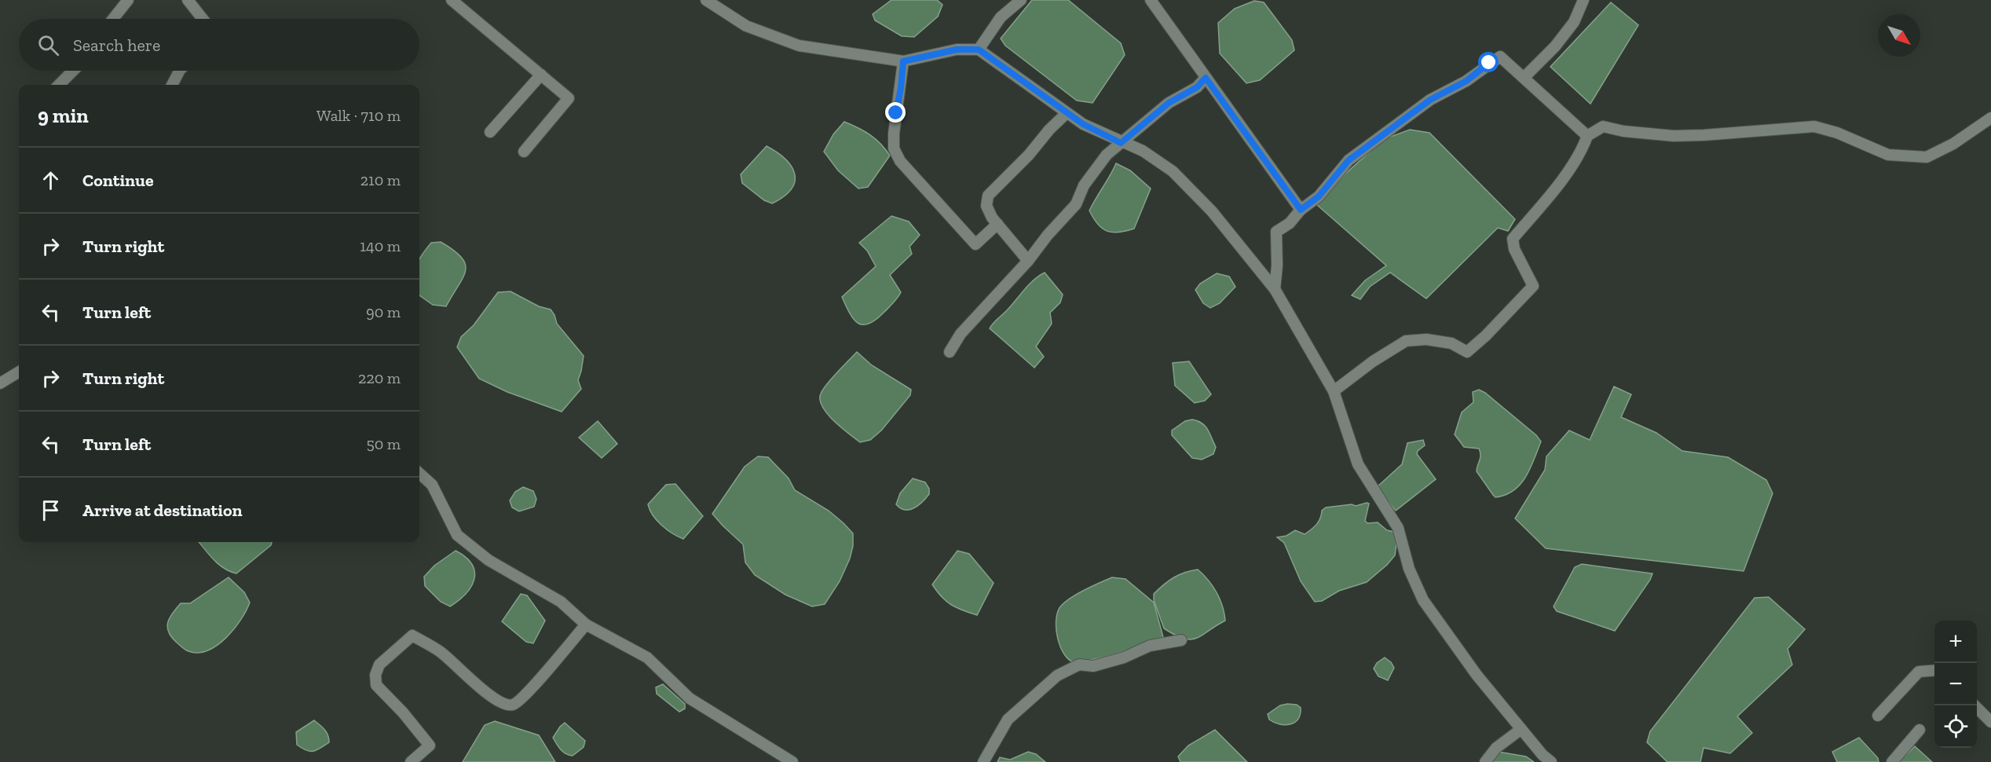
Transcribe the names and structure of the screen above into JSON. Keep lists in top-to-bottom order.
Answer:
{
  "north": "bottom right",
  "page": {
    "search": "Search here",
    "heading": ["9 min", "Walk · 710 m"],
    "list": [
      ["Continue", "210 m"],
      ["Turn right", "140 m"],
      ["Turn left", "90 m"],
      ["Turn right", "220 m"],
      ["Turn left", "50 m"],
      "Arrive at destination"
    ],
    "map_buttons": ["+", "−"]
  }
}
